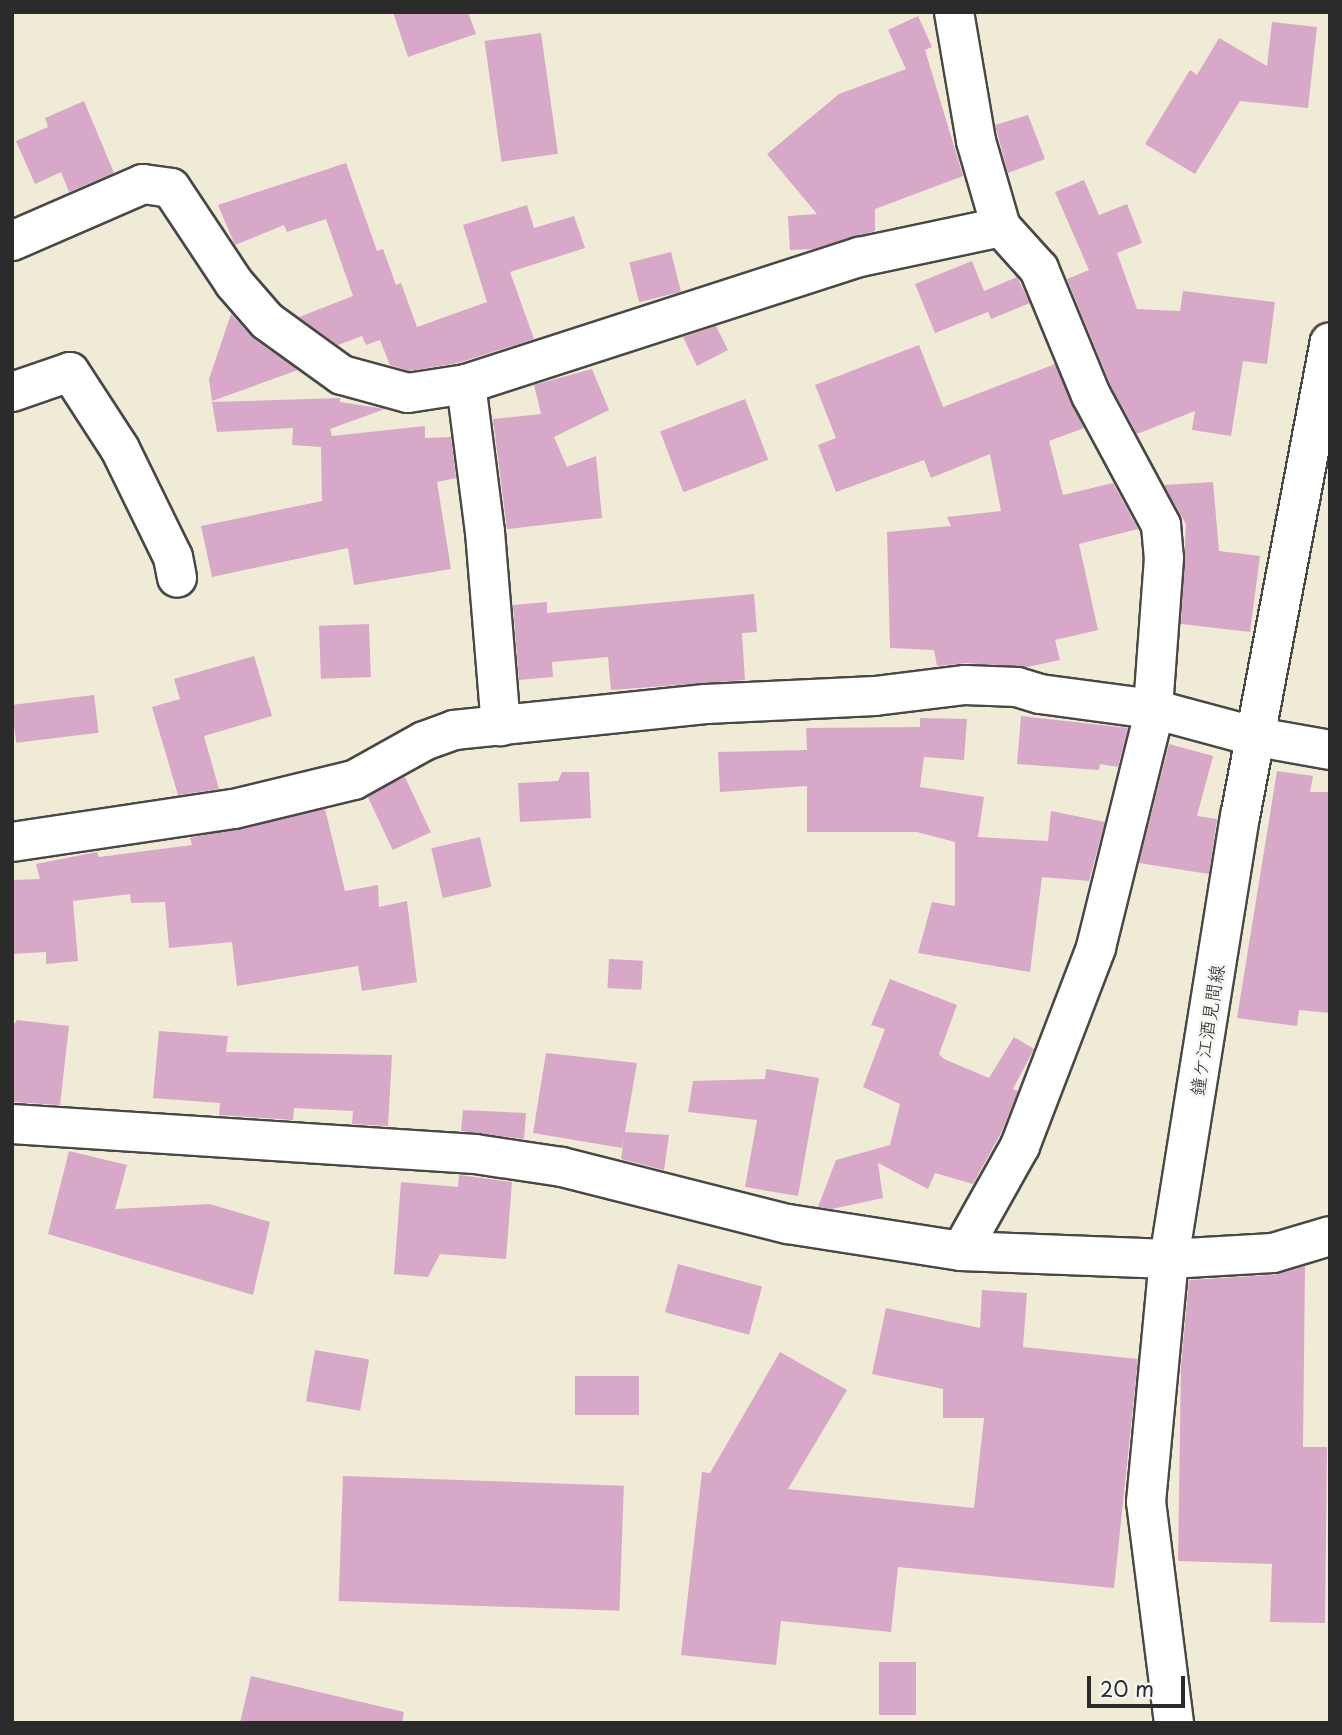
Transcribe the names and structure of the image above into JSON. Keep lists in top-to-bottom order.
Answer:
{
  "streets": {
    "street": ["鐘ケ江酒見間線"]
  },
  "scale_bar": "20 m"
}
